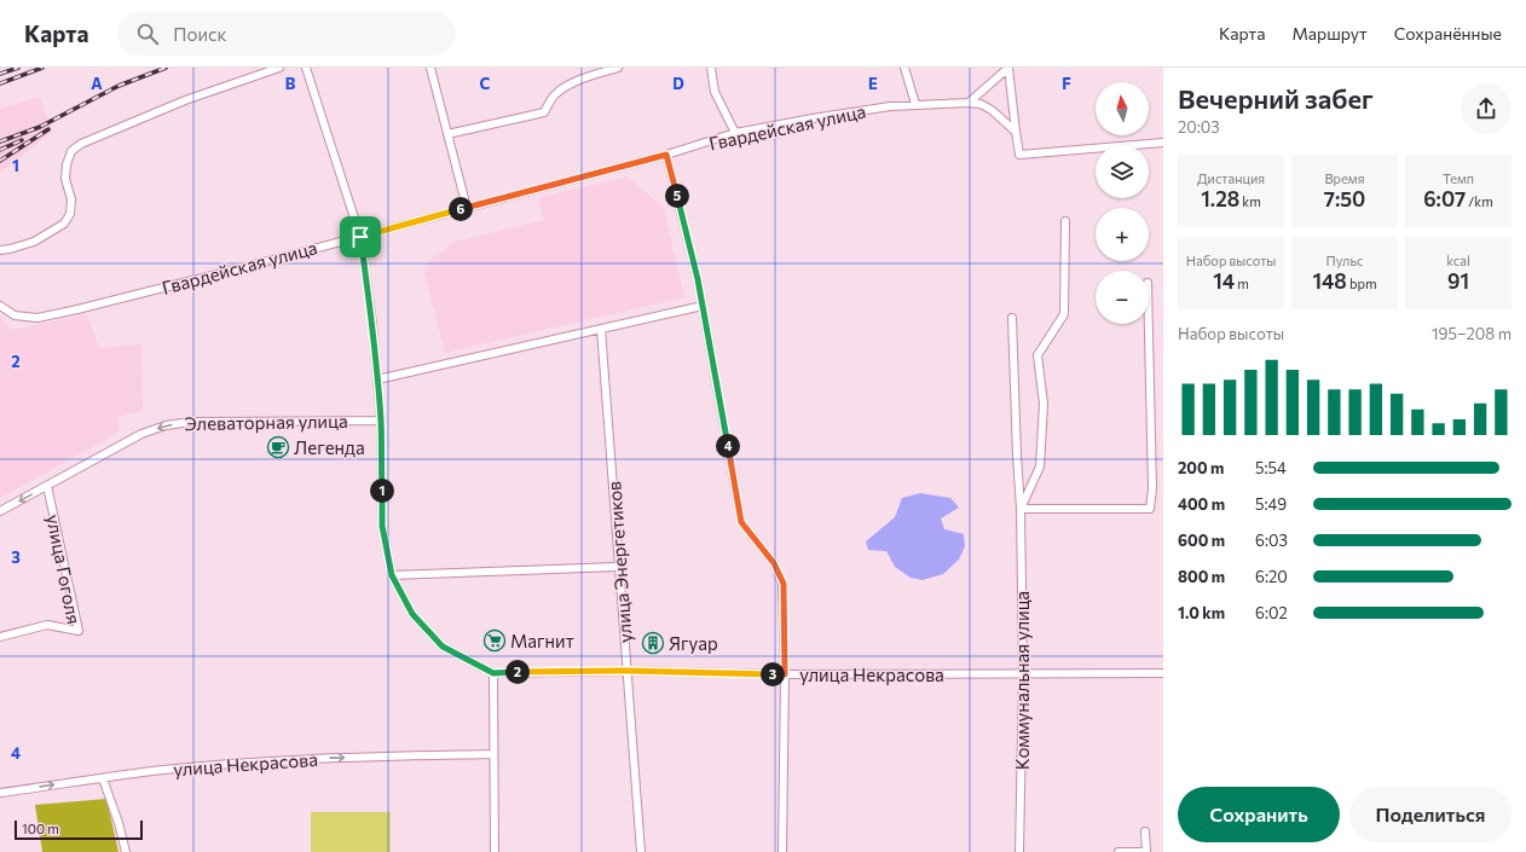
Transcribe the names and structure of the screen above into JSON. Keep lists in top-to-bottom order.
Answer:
{
  "streets": {
    "street": [
      "Гвардейская улица",
      "Элеваторная улица",
      "улица Энергетиков",
      "улица Гоголя",
      "улица Некрасова",
      "Коммунальная улица"
    ]
  },
  "crossings": [
    ["Элеваторная улица", "улица Гоголя"],
    ["улица Энергетиков", "улица Некрасова"],
    ["улица Некрасова", "Коммунальная улица"]
  ],
  "one_way": ["Элеваторная улица", "улица Некрасова"],
  "places": {
    "cafe": ["Легенда"],
    "supermarket": ["Магнит"],
    "building": ["Ягуар"]
  },
  "scale_bar": "100 m",
  "north": "top",
  "page": {
    "header": "Карта",
    "search": "Поиск",
    "nav": ["Карта", "Маршрут", "Сохранённые"],
    "heading": ["Вечерний забег", "20:03"],
    "map_buttons": ["+", "−"],
    "stats": [
      ["Дистанция", "1.28 km"],
      ["Время", "7:50"],
      ["Темп", "6:07 /km"],
      ["Набор высоты", "14 m"],
      ["Пульс", "148 bpm"],
      ["kcal", "91"]
    ],
    "pins": [
      "5",
      "6",
      "4",
      "1",
      "2",
      "3"
    ],
    "chart": ["Набор высоты", "195–208 m"],
    "list": [
      {
        "name": "200 m",
        "note": "5:54"
      },
      {
        "name": "400 m",
        "note": "5:49"
      },
      {
        "name": "600 m",
        "note": "6:03"
      },
      {
        "name": "800 m",
        "note": "6:20"
      },
      {
        "name": "1.0 km",
        "note": "6:02"
      }
    ],
    "buttons": ["Сохранить", "Поделиться"],
    "scale": "100 m"
  },
  "grid": {
    "columns": [
      "A",
      "B",
      "C",
      "D",
      "E",
      "F"
    ],
    "rows": [
      "1",
      "2",
      "3",
      "4"
    ]
  }
}
